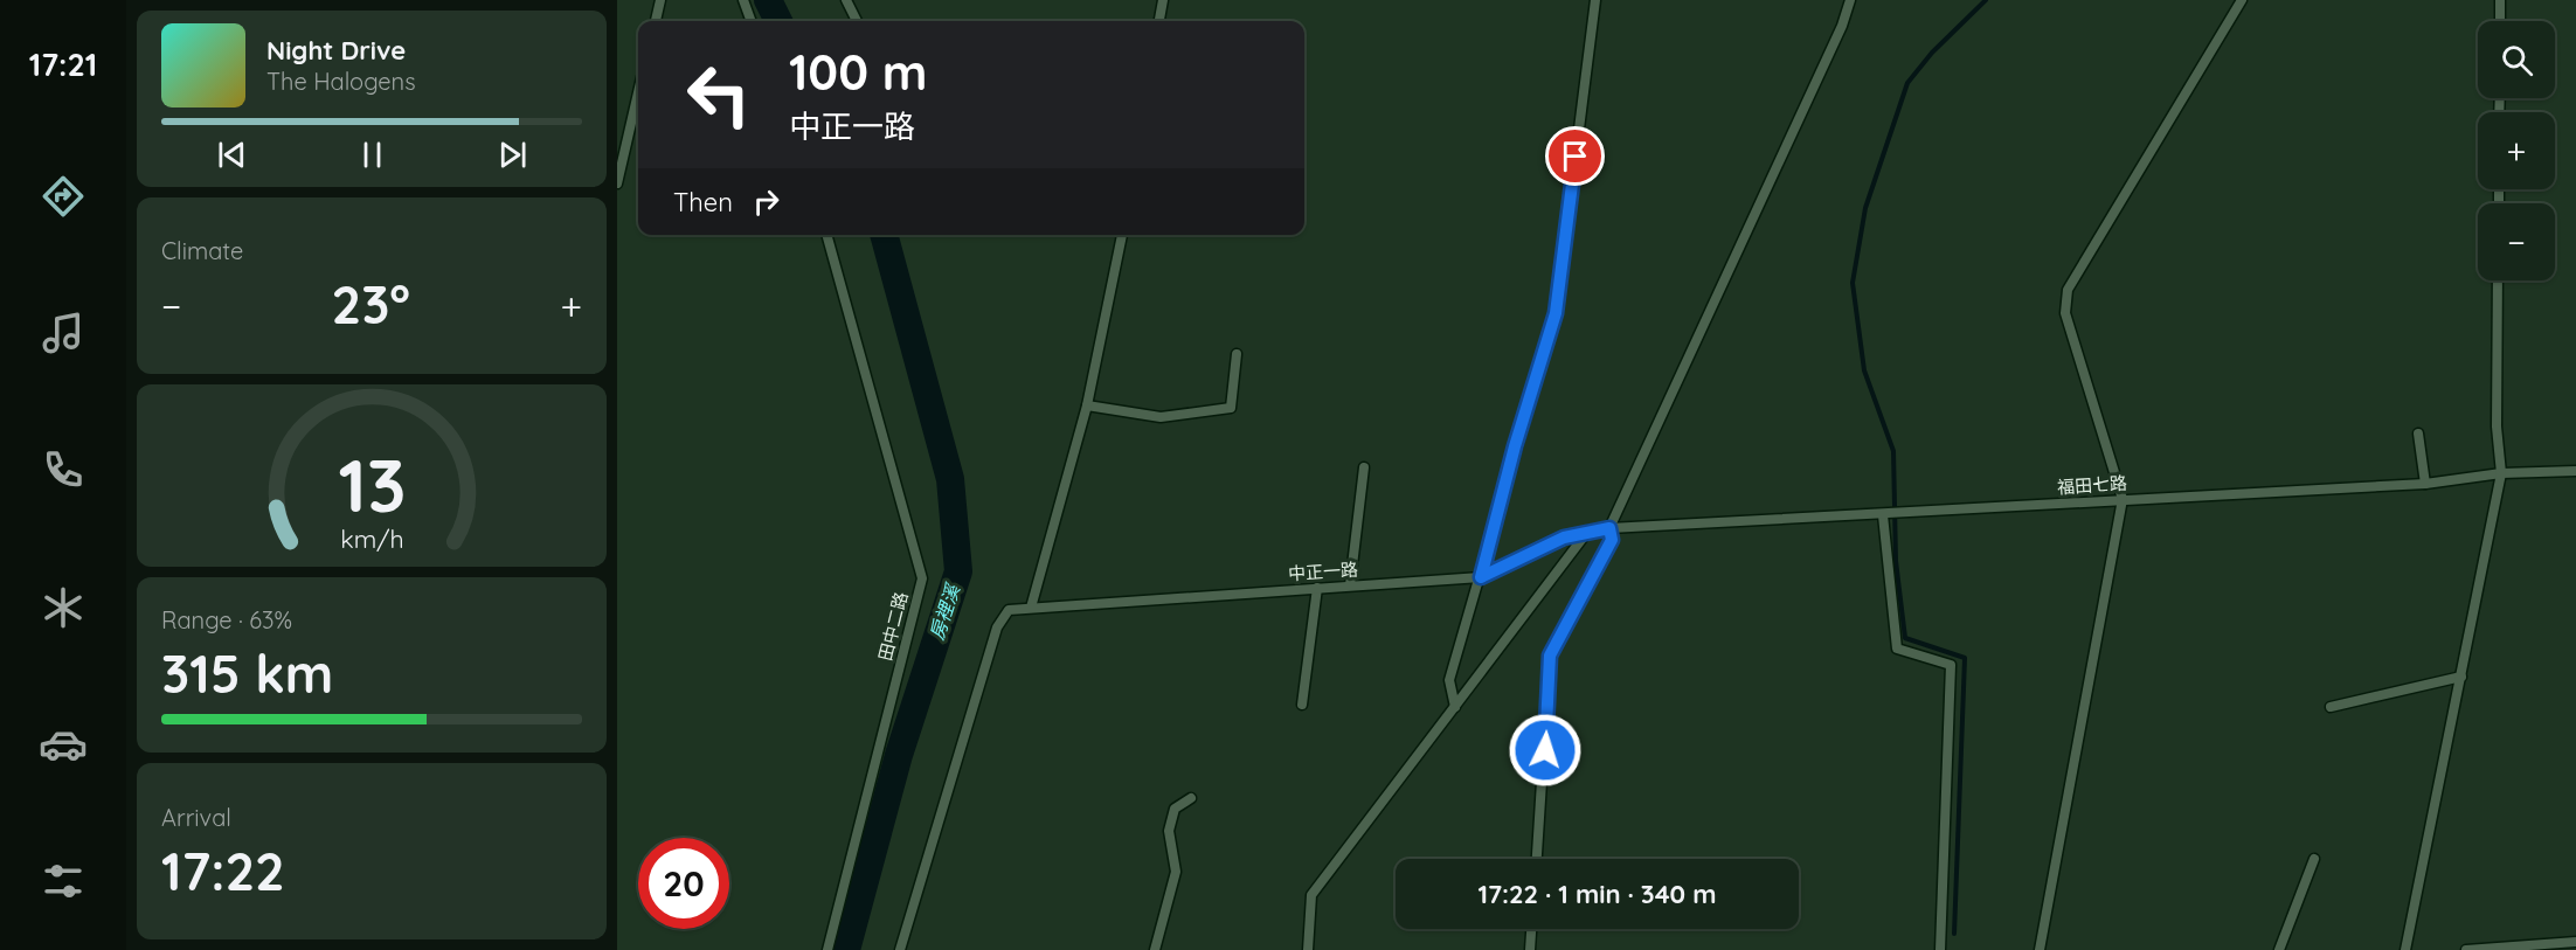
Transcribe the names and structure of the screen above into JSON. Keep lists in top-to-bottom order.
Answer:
{
  "streets": {
    "lane": ["福田七路", "中正一路", "田中二路"]
  },
  "crossings": [
    ["福田七路", "中正一路"]
  ],
  "water": ["房裡溪"],
  "page": {
    "tabs": "17:21",
    "map_buttons": ["+", "−"],
    "turn": ["100 m", "中正一路"],
    "song": ["Night Drive", "The Halogens"],
    "then": "Then",
    "tile": [
      "Climate",
      ["Range · 63%", "315 km"],
      ["Arrival", "17:22"]
    ],
    "heat": ["−", "23°", "+"],
    "limit": "20",
    "trip": "17:22 · 1 min · 340 m",
    "gauge": ["13", "km/h"]
  }
}
